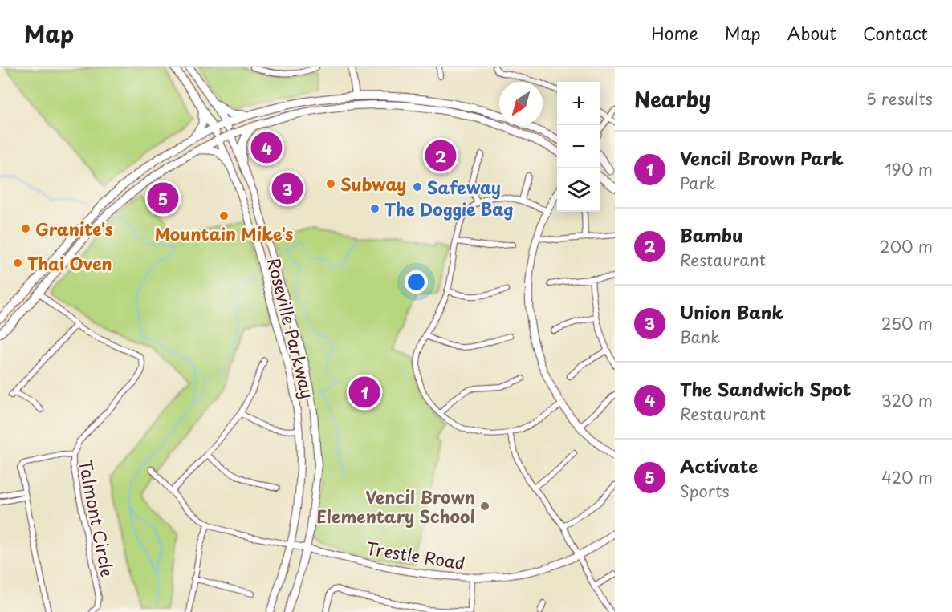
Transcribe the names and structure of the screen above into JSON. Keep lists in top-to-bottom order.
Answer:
{
  "streets": {
    "main road": ["Roseville Parkway", "Trestle Road"],
    "street": ["Talmont Circle"]
  },
  "crossings": [
    ["Roseville Parkway", "Trestle Road"]
  ],
  "places": [
    "Subway",
    "Safeway",
    "The Doggie Bag",
    "Mountain Mike's",
    "Granite's",
    "Thai Oven",
    "Vencil Brown Elementary School"
  ],
  "north": "bottom left",
  "page": {
    "header": "Map",
    "nav": [
      "Home",
      "Map",
      "About",
      "Contact"
    ],
    "heading": ["Nearby", "5 results"],
    "map_buttons": ["+", "−"],
    "pins": [
      "4",
      "2",
      "3",
      "5",
      "1"
    ],
    "list": [
      {
        "mark": "1",
        "name": "Vencil Brown Park",
        "note": "Park",
        "value": "190 m"
      },
      {
        "mark": "2",
        "name": "Bambu",
        "note": "Restaurant",
        "value": "200 m"
      },
      {
        "mark": "3",
        "name": "Union Bank",
        "note": "Bank",
        "value": "250 m"
      },
      {
        "mark": "4",
        "name": "The Sandwich Spot",
        "note": "Restaurant",
        "value": "320 m"
      },
      {
        "mark": "5",
        "name": "Actívate",
        "note": "Sports",
        "value": "420 m"
      }
    ]
  }
}
